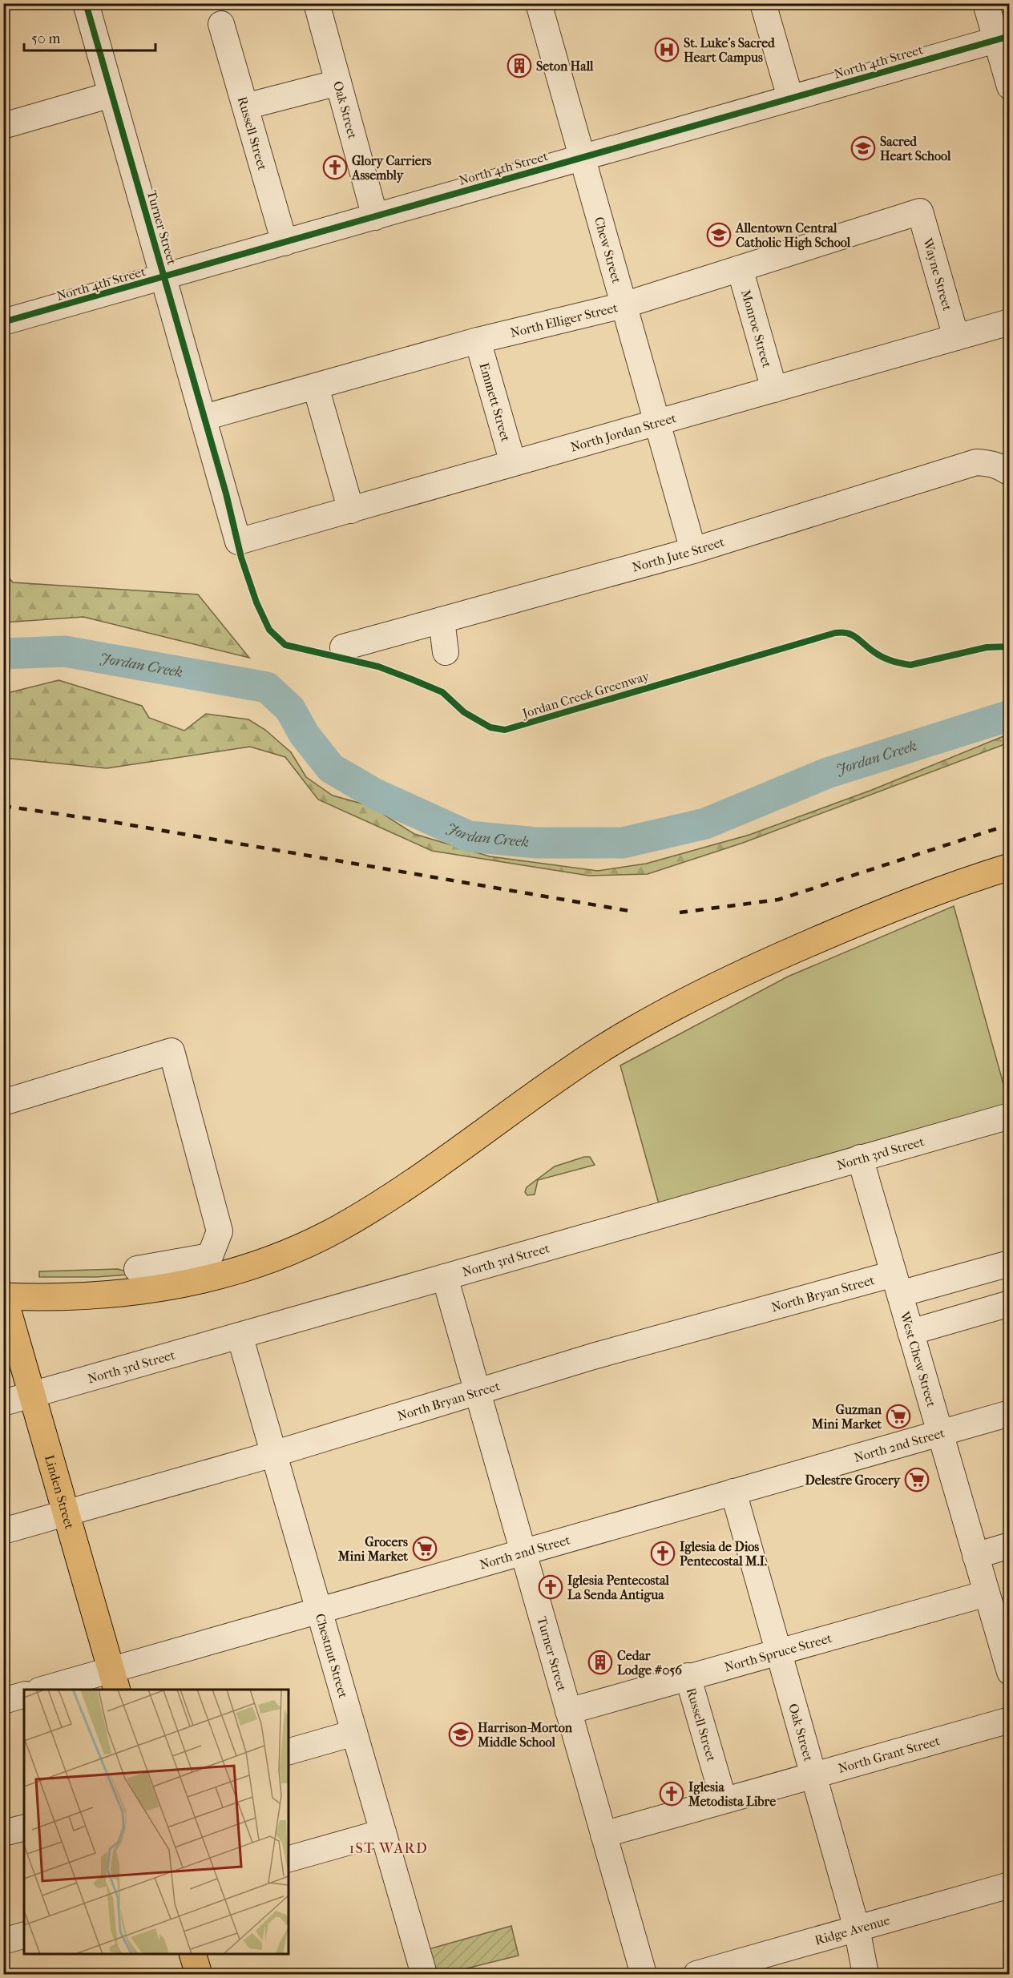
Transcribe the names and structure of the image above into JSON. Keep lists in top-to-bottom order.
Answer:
{
  "streets": {
    "main road": ["Linden Street"],
    "street": [
      "North 4th Street",
      "Oak Street",
      "Russell Street",
      "Turner Street",
      "Chew Street",
      "Wayne Street",
      "North Elliger Street",
      "Monroe Street",
      "Emmett Street",
      "North Jordan Street",
      "North Jute Street",
      "North 3rd Street",
      "North Bryan Street",
      "West Chew Street",
      "North 2nd Street",
      "North Spruce Street",
      "Chestnut Street",
      "North Grant Street",
      "Ridge Avenue"
    ],
    "cycle path": ["Jordan Creek Greenway"]
  },
  "crossings": [
    ["North 4th Street", "Oak Street"],
    ["North 4th Street", "Russell Street"],
    ["North 4th Street", "Turner Street"],
    ["North 4th Street", "Chew Street"],
    ["Oak Street", "North 2nd Street"],
    ["Oak Street", "North Spruce Street"],
    ["Oak Street", "North Grant Street"],
    ["Oak Street", "Ridge Avenue"],
    ["Russell Street", "North Spruce Street"],
    ["Russell Street", "North Grant Street"],
    ["Turner Street", "North Elliger Street"],
    ["Turner Street", "North Jordan Street"],
    ["Turner Street", "North 3rd Street"],
    ["Turner Street", "North Bryan Street"],
    ["Turner Street", "North 2nd Street"],
    ["Turner Street", "North Spruce Street"],
    ["Turner Street", "North Grant Street"],
    ["Chew Street", "North Elliger Street"],
    ["Chew Street", "North Jordan Street"],
    ["Chew Street", "North Jute Street"],
    ["Wayne Street", "North Elliger Street"],
    ["Wayne Street", "North Jordan Street"],
    ["North Elliger Street", "Monroe Street"],
    ["North Elliger Street", "Emmett Street"],
    ["Monroe Street", "North Jordan Street"],
    ["Emmett Street", "North Jordan Street"],
    ["North 3rd Street", "West Chew Street"],
    ["North 3rd Street", "Linden Street"],
    ["North 3rd Street", "Chestnut Street"],
    ["North Bryan Street", "West Chew Street"],
    ["North Bryan Street", "Linden Street"],
    ["North Bryan Street", "Chestnut Street"],
    ["West Chew Street", "North 2nd Street"],
    ["West Chew Street", "North Spruce Street"],
    ["North 2nd Street", "Linden Street"],
    ["North 2nd Street", "Chestnut Street"]
  ],
  "districts": ["1ST WARD"],
  "water": ["Jordan Creek"],
  "places": {
    "hospital": ["St. Luke’s Sacred Heart Campus"],
    "building": ["Seton Hall", "Cedar Lodge #056"],
    "school or university": ["Sacred Heart School", "Allentown Central Catholic High School", "Harrison-Morton Middle School"],
    "church": [
      "Glory Carriers Assembly",
      "Iglesia de Dios Pentecostal M.I.",
      "Iglesia Pentecostal La Senda Antigua",
      "Iglesia Metodista Libre"
    ],
    "supermarket": ["Guzman Mini Market", "Delestre Grocery", "Grocers Mini Market"]
  },
  "scale_bar": "50 m"
}
